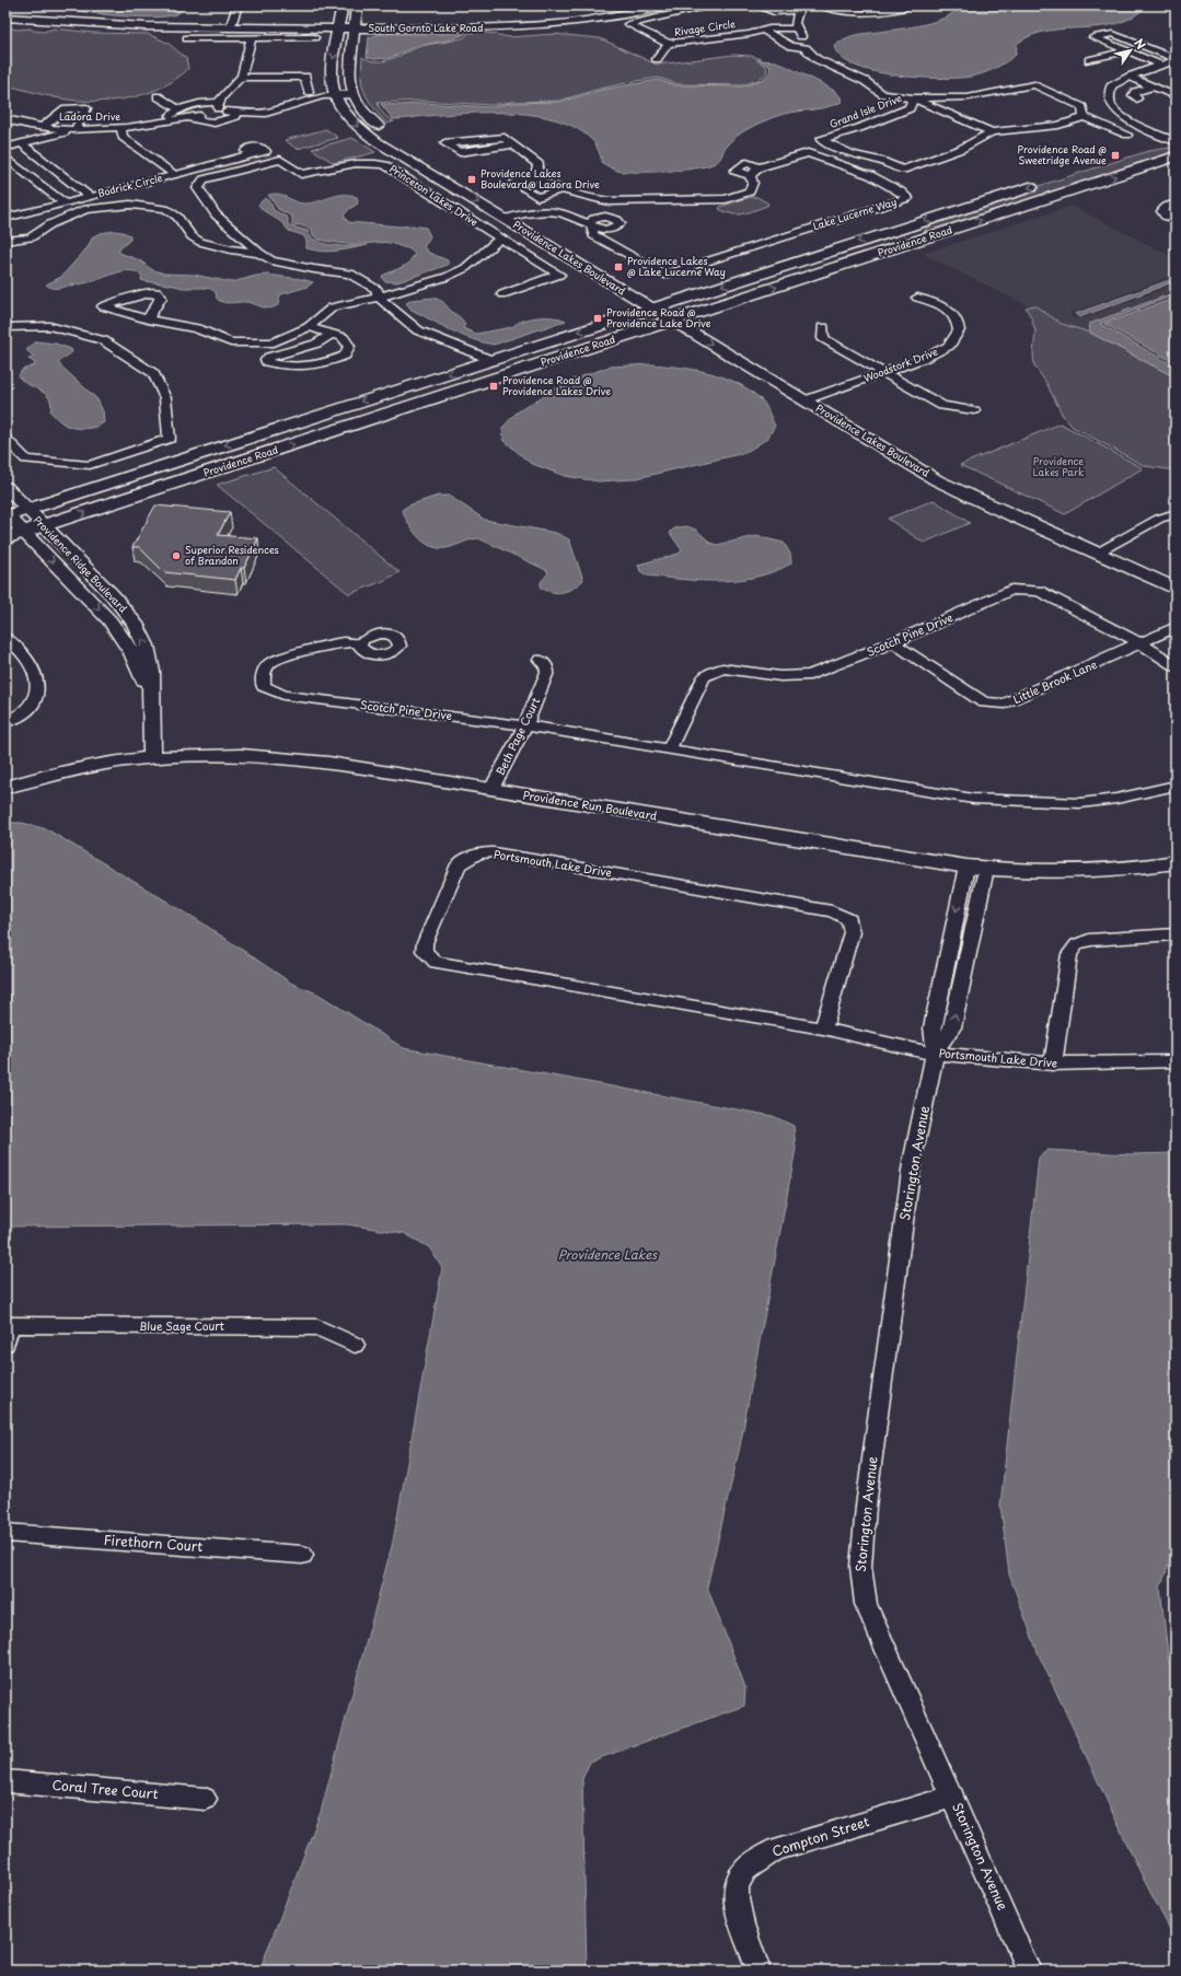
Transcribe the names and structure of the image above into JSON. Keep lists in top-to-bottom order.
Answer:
{
  "streets": {
    "main road": ["Providence Road"],
    "street": [
      "South Gornto Lake Road",
      "Rivage Circle",
      "Grand Isle Drive",
      "Ladora Drive",
      "Bodrick Circle",
      "Princeton Lakes Drive",
      "Lake Lucerne Way",
      "Providence Lakes Boulevard",
      "Woodstork Drive",
      "Providence Ridge Boulevard",
      "Scotch Pine Drive",
      "Little Brook Lane",
      "Beth Page Court",
      "Providence Run Boulevard",
      "Portsmouth Lake Drive",
      "Storington Avenue",
      "Blue Sage Court",
      "Firethorn Court",
      "Coral Tree Court",
      "Compton Street"
    ]
  },
  "crossings": [
    ["South Gornto Lake Road", "Providence Lakes Boulevard"],
    ["Rivage Circle", "Grand Isle Drive"],
    ["Ladora Drive", "Bodrick Circle"],
    ["Princeton Lakes Drive", "Providence Road"],
    ["Lake Lucerne Way", "Providence Lakes Boulevard"],
    ["Providence Road", "Providence Lakes Boulevard"],
    ["Providence Road", "Providence Ridge Boulevard"],
    ["Providence Lakes Boulevard", "Woodstork Drive"],
    ["Providence Ridge Boulevard", "Providence Run Boulevard"],
    ["Scotch Pine Drive", "Little Brook Lane"],
    ["Scotch Pine Drive", "Beth Page Court"],
    ["Beth Page Court", "Providence Run Boulevard"],
    ["Providence Run Boulevard", "Storington Avenue"],
    ["Portsmouth Lake Drive", "Storington Avenue"],
    ["Storington Avenue", "Compton Street"]
  ],
  "water": ["Providence Lakes"],
  "parks": ["Providence Lakes Park"],
  "places": {
    "transit": [
      "Providence Road @ Sweetridge Avenue",
      "Providence Lakes Boulevard@ Ladora Drive",
      "Providence Lakes @ Lake Lucerne Way",
      "Providence Road @ Providence Lake Drive",
      "Providence Road @ Providence Lakes Drive"
    ],
    "other": ["Superior Residences of Brandon"]
  },
  "north": "top right"
}
